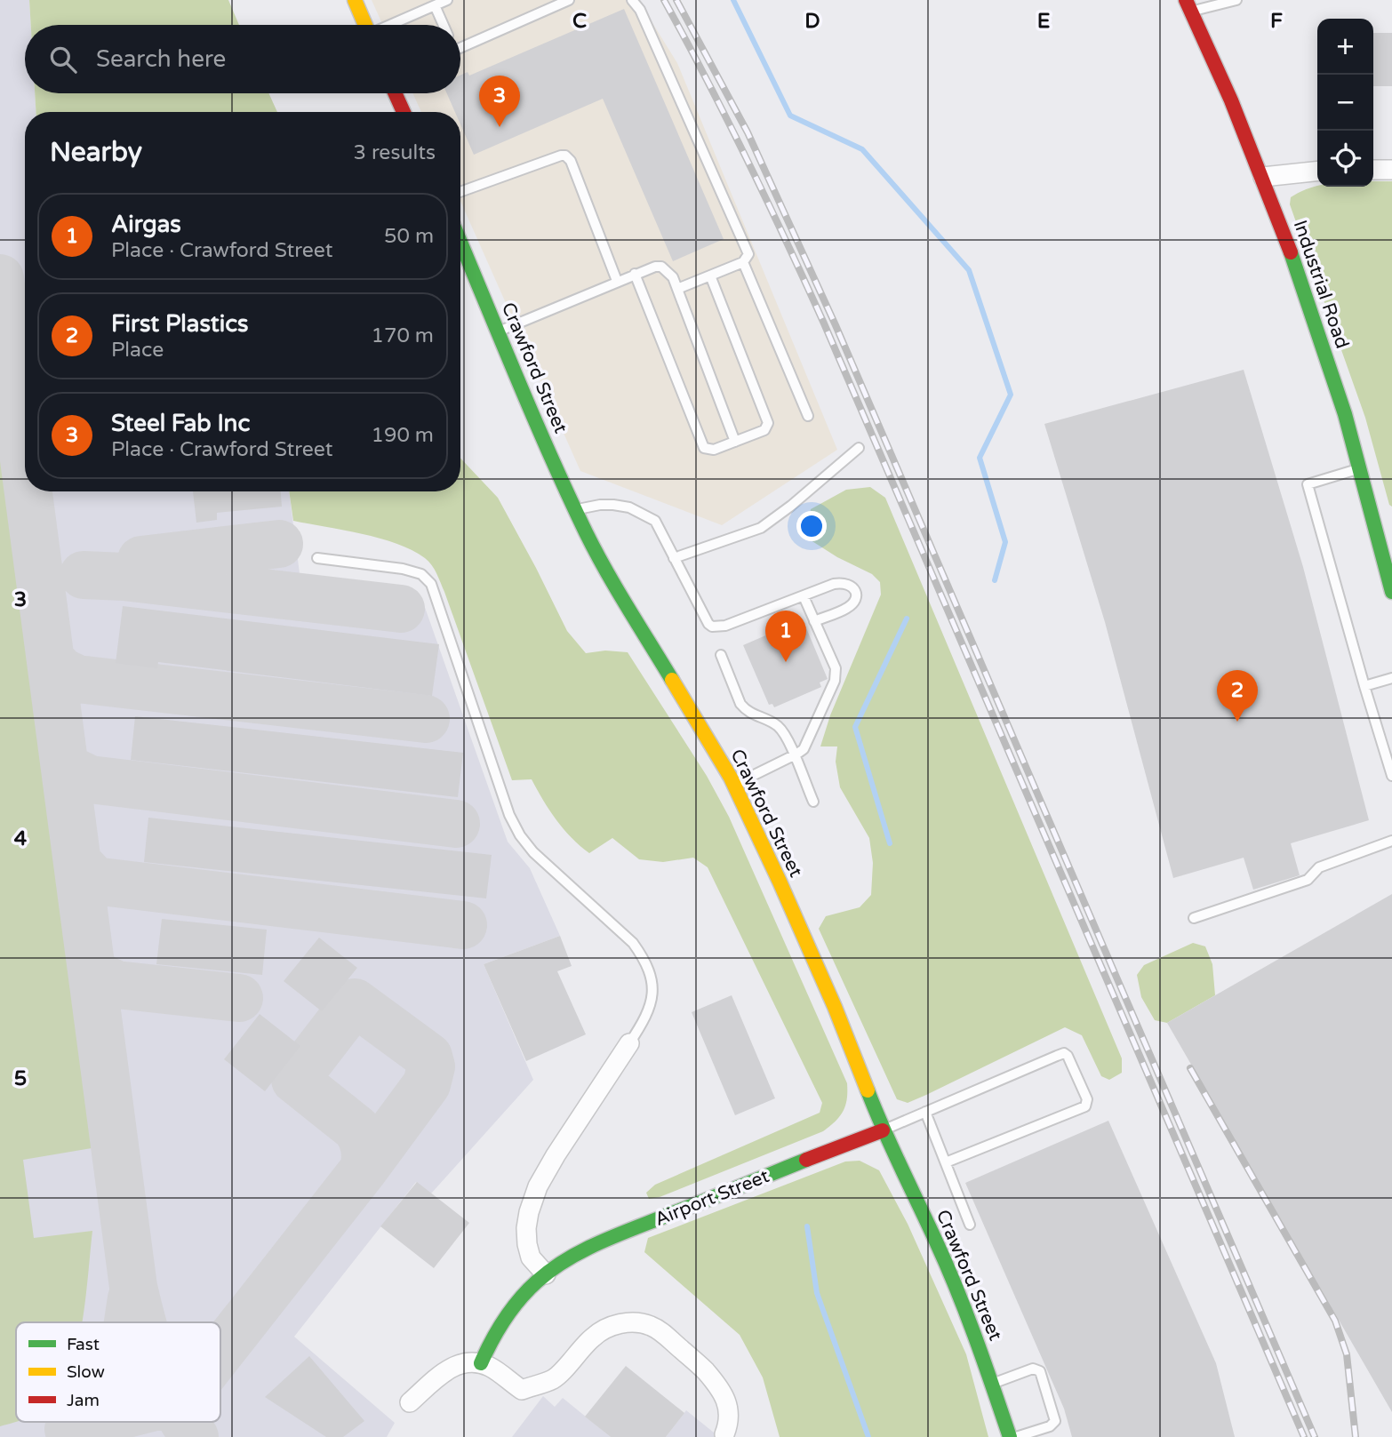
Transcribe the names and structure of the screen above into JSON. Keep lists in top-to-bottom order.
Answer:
{
  "streets": {
    "main road": ["Industrial Road", "Crawford Street", "Airport Street"]
  },
  "crossings": [
    ["Crawford Street", "Airport Street"]
  ],
  "legend": ["Fast", "Slow", "Jam"],
  "page": {
    "map_buttons": ["+", "−"],
    "search": "Search here",
    "pins": ["3", "1", "2"],
    "heading": ["Nearby", "3 results"],
    "list": [
      {
        "mark": "1",
        "name": "Airgas",
        "note": "Place · Crawford Street",
        "value": "50 m"
      },
      {
        "mark": "2",
        "name": "First Plastics",
        "note": "Place",
        "value": "170 m"
      },
      {
        "mark": "3",
        "name": "Steel Fab Inc",
        "note": "Place · Crawford Street",
        "value": "190 m"
      }
    ]
  },
  "grid": {
    "columns": [
      "C",
      "D",
      "E",
      "F"
    ],
    "rows": ["3", "4", "5"]
  }
}
